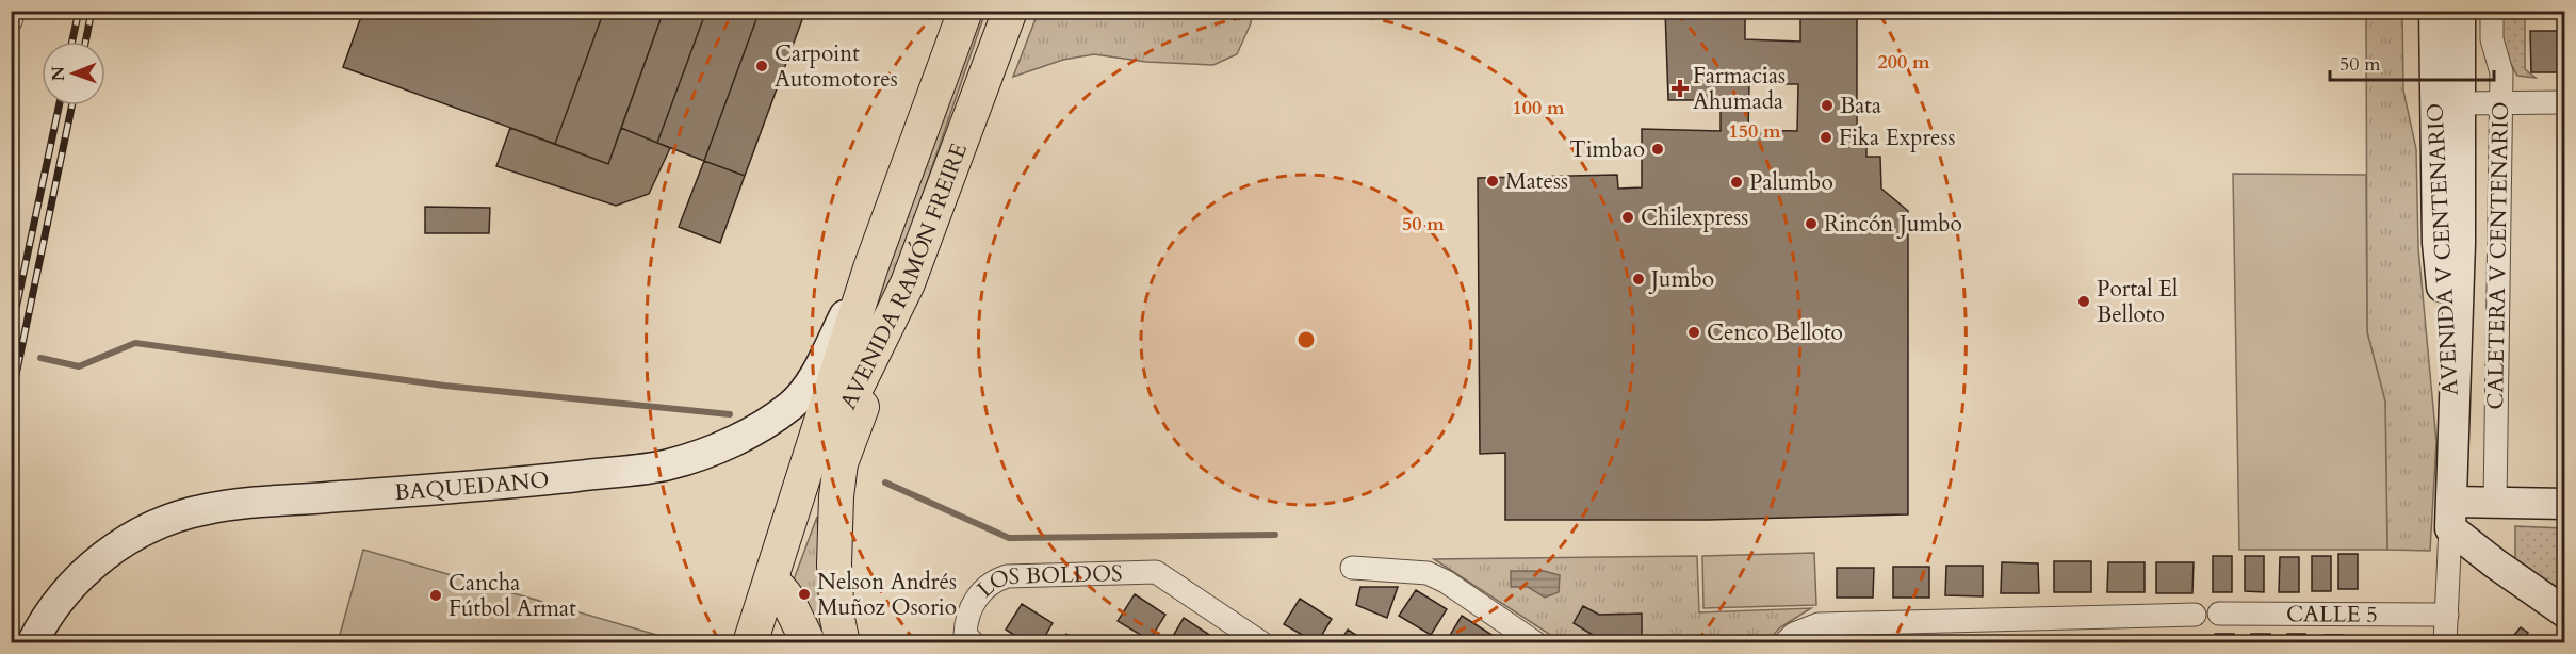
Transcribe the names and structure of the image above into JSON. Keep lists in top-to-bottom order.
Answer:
{
  "streets": {
    "main road": ["AVENIDA RAMÓN FREIRE"],
    "street": [
      "AVENIDA V CENTENARIO",
      "CALETERA V CENTENARIO",
      "BAQUEDANO",
      "LOS BOLDOS",
      "CALLE 5"
    ]
  },
  "crossings": [
    ["AVENIDA V CENTENARIO", "CALLE 5"],
    ["AVENIDA RAMÓN FREIRE", "BAQUEDANO"]
  ],
  "places": {
    "other": [
      "Carpoint Automotores",
      "Bata",
      "Fika Express",
      "Timbao",
      "Matess",
      "Palumbo",
      "Chilexpress",
      "Rincón Jumbo",
      "Jumbo",
      "Portal El Belloto",
      "Cenco Belloto",
      "Nelson Andrés Muñoz Osorio",
      "Cancha Fútbol Armat"
    ],
    "health": ["Farmacias Ahumada"]
  },
  "scale_bar": "50 m",
  "north": "left",
  "rings": [
    "200 m",
    "100 m",
    "150 m",
    "50 m"
  ]
}
